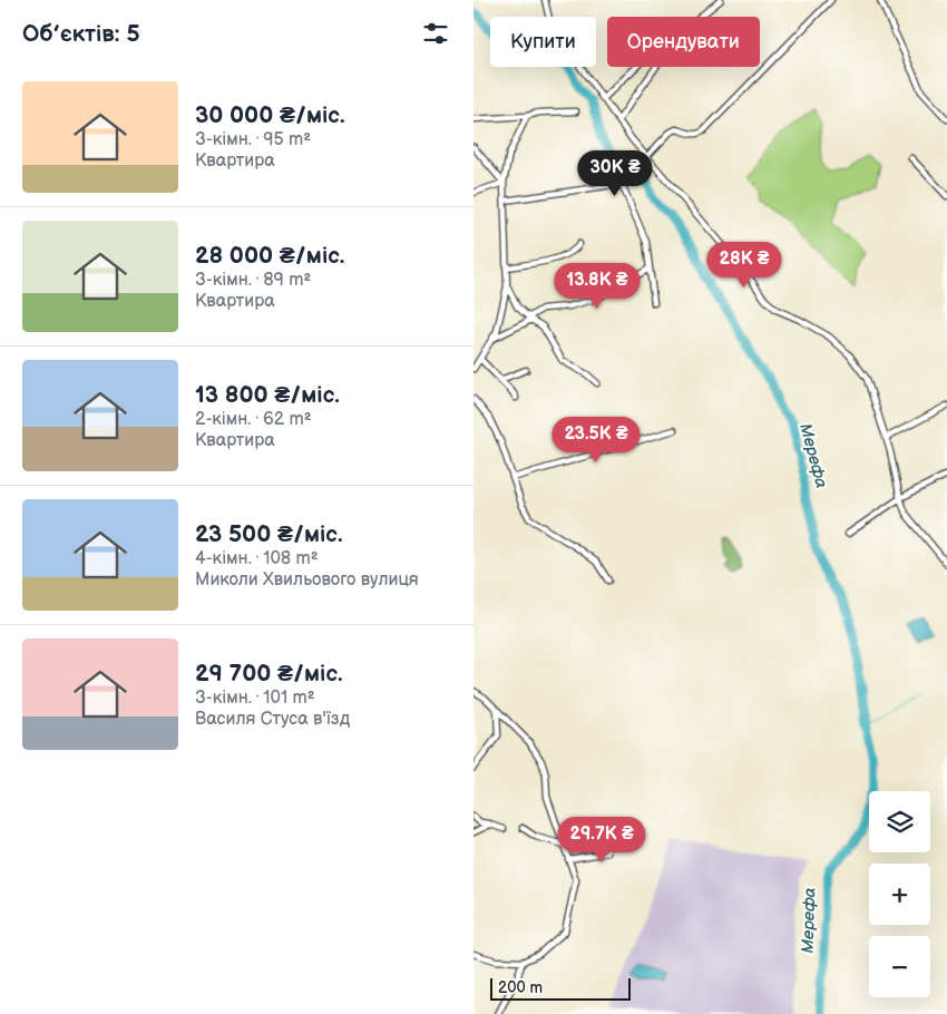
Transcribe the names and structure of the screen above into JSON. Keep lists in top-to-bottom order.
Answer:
{
  "water": ["Мерефа"],
  "scale_bar": "200 m",
  "page": {
    "heading": "Об’єктів: 5",
    "chip": ["Купити", "Орендувати"],
    "list": [
      {
        "name": "30 000 ₴/міс.",
        "note": "3-кімн. · 95 m² · Квартира"
      },
      {
        "name": "28 000 ₴/міс.",
        "note": "3-кімн. · 89 m² · Квартира"
      },
      {
        "name": "13 800 ₴/міс.",
        "note": "2-кімн. · 62 m² · Квартира"
      },
      {
        "name": "23 500 ₴/міс.",
        "note": "4-кімн. · 108 m² · Миколи Хвильового вулиця"
      },
      {
        "name": "29 700 ₴/міс.",
        "note": "3-кімн. · 101 m² · Василя Стуса в'їзд"
      }
    ],
    "price": [
      "30K ₴",
      "28K ₴",
      "13.8K ₴",
      "23.5K ₴",
      "29.7K ₴"
    ],
    "map_buttons": ["+", "−"],
    "scale": "200 m"
  }
}
